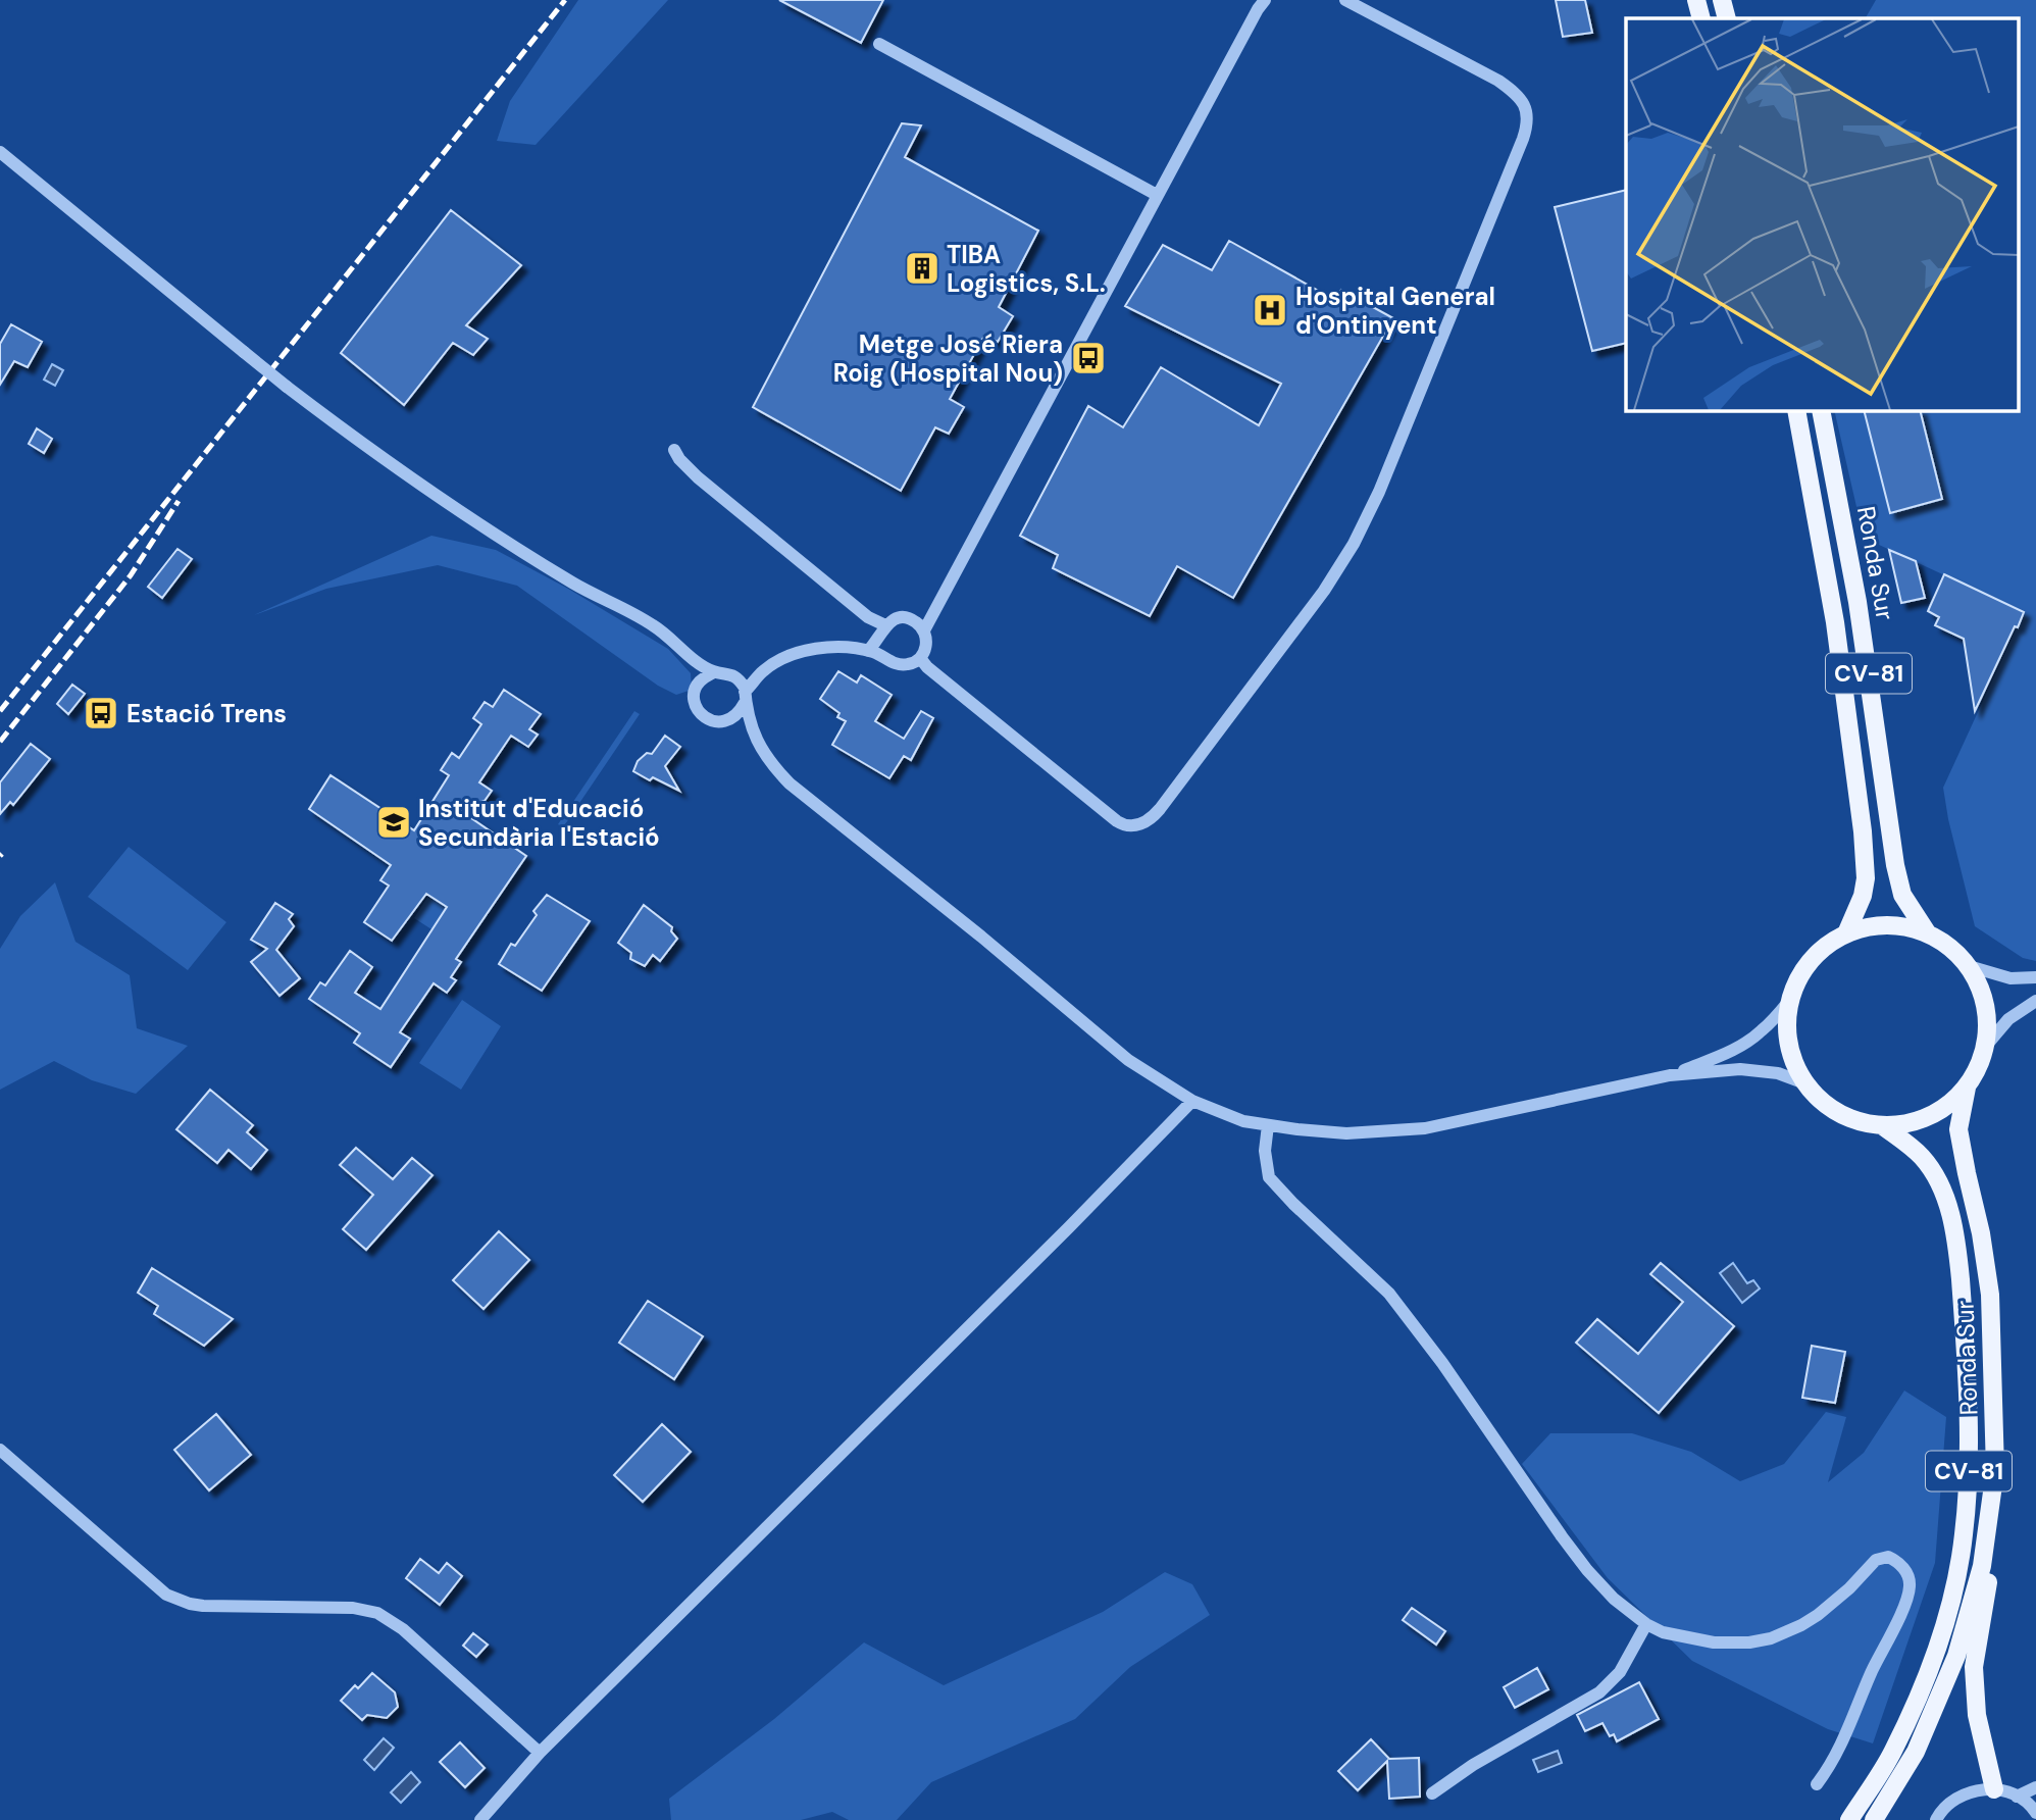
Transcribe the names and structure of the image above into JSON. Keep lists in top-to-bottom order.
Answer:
{
  "streets": {
    "main road": ["Ronda Sur", "CV-81"]
  },
  "crossings": [
    ["Ronda Sur", "CV-81"]
  ],
  "places": {
    "building": ["TIBA Logistics, S.L."],
    "hospital": ["Hospital General d'Ontinyent"],
    "bus stop": ["Metge José Riera Roig (Hospital Nou)", "Estació Trens"],
    "school or university": ["Institut d'Educació Secundària l'Estació"]
  }
}
